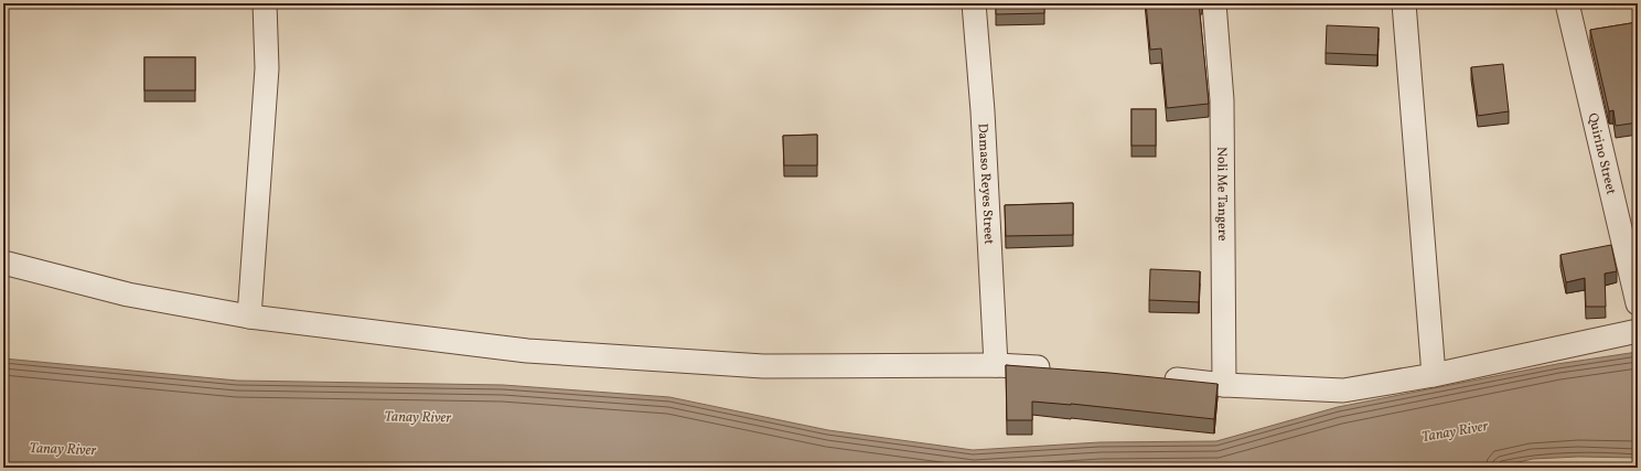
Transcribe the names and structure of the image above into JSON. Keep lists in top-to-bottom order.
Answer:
{
  "streets": {
    "street": ["Quirino Street", "Damaso Reyes Street", "Noli Me Tangere"]
  },
  "water": ["Tanay River"]
}
